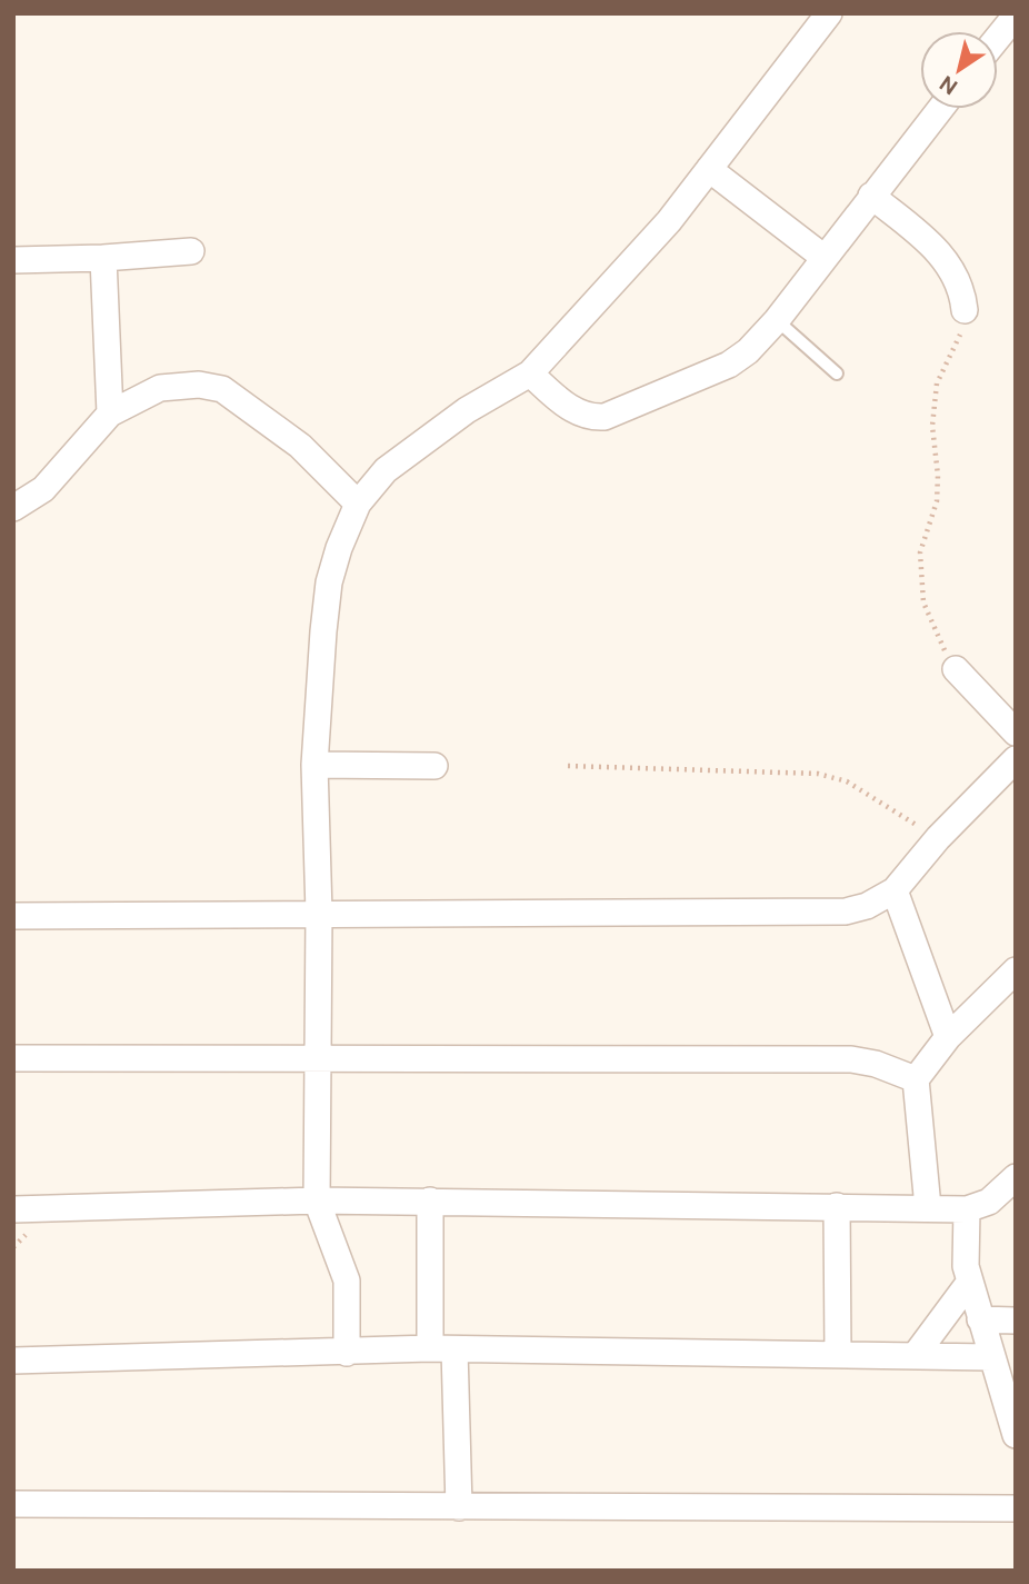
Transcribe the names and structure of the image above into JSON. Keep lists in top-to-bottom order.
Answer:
{
  "north": "bottom left"
}
